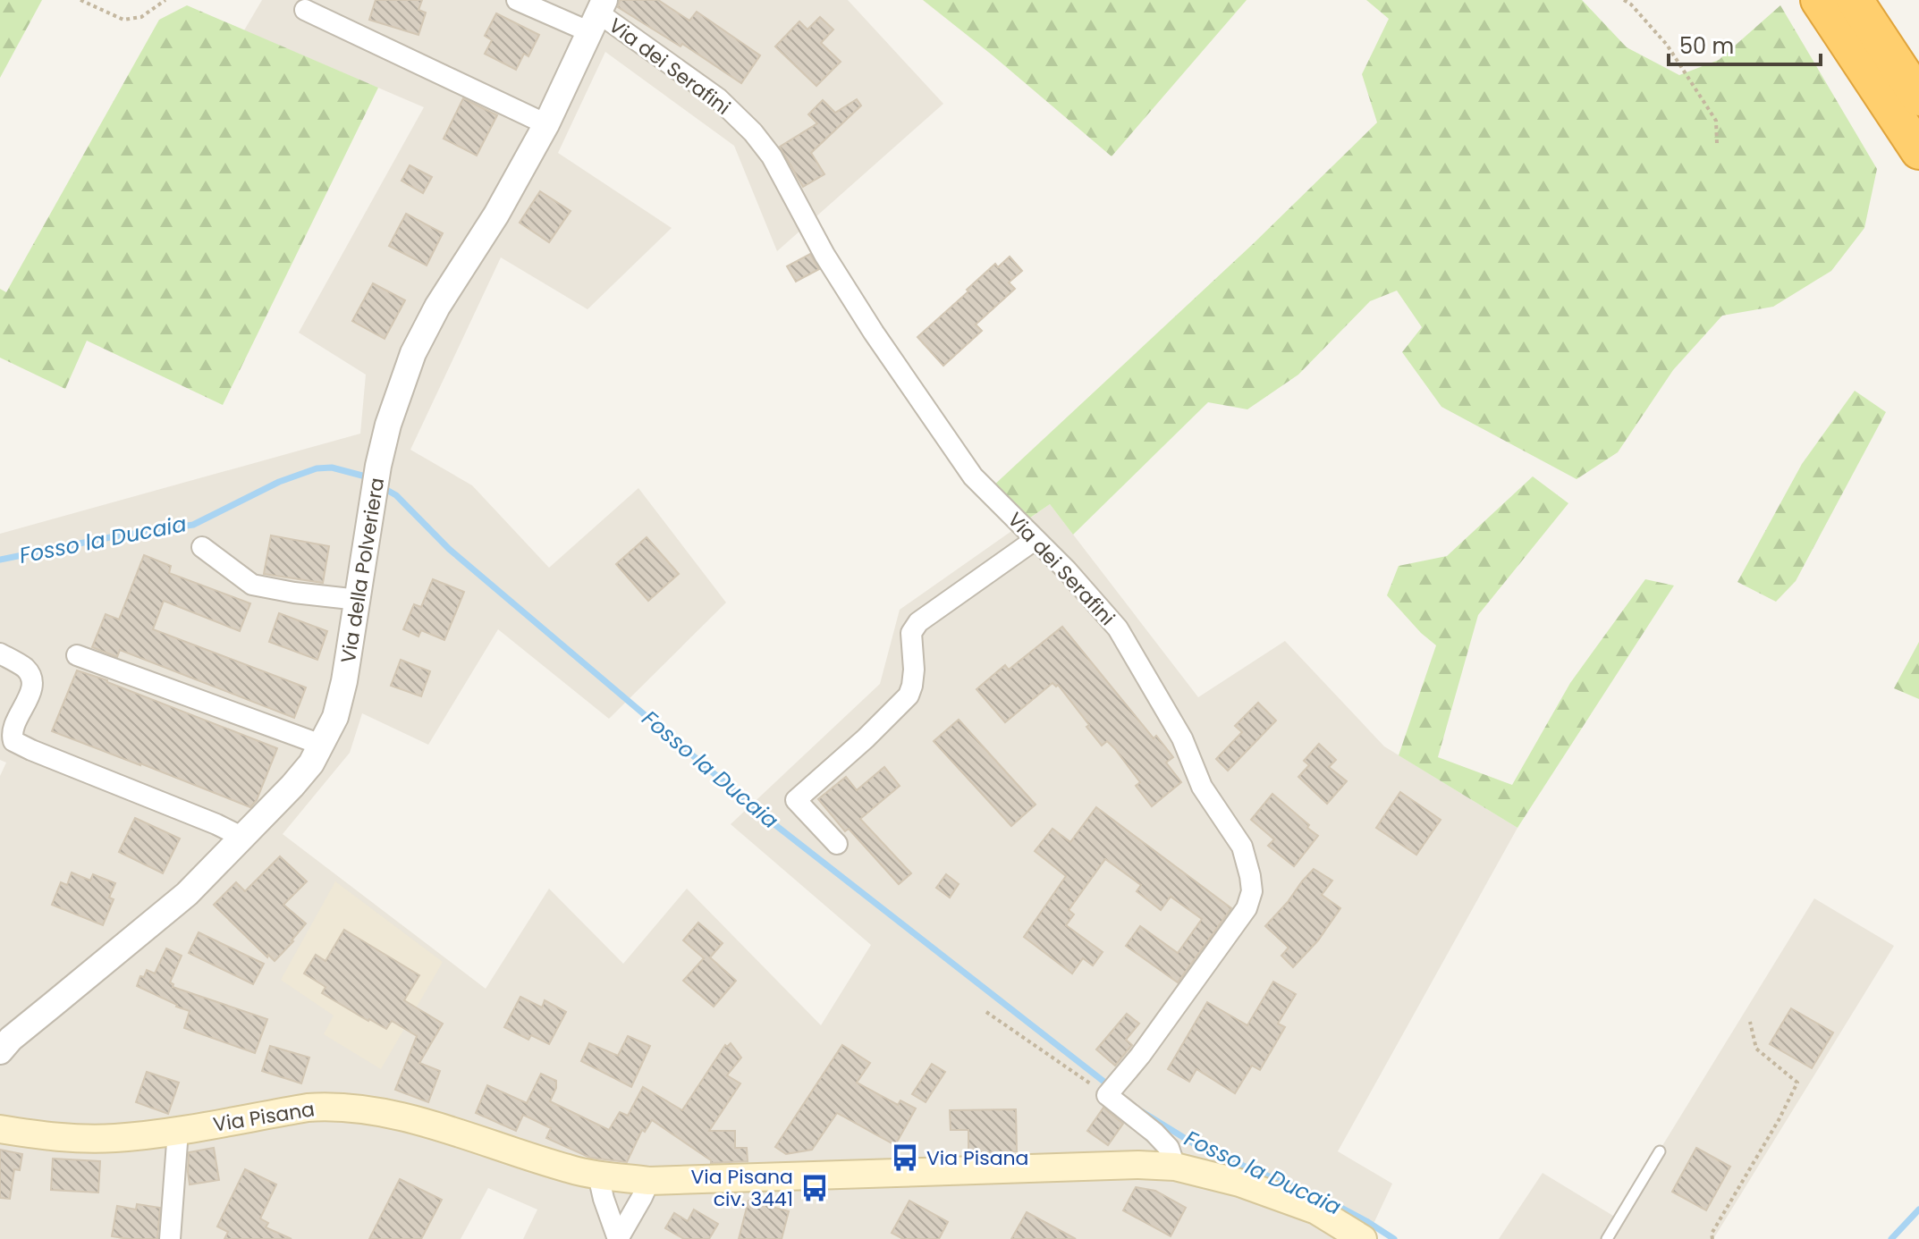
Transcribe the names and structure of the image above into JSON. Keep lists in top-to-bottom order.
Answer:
{
  "streets": {
    "main road": ["Via Pisana"],
    "street": ["Via dei Serafini", "Via della Polveriera"]
  },
  "crossings": [
    ["Via dei Serafini", "Via della Polveriera"]
  ],
  "water": ["Fosso la Ducaia"],
  "places": {
    "bus stop": ["Via Pisana", "Via Pisana civ. 3441"]
  },
  "scale_bar": "50 m"
}
